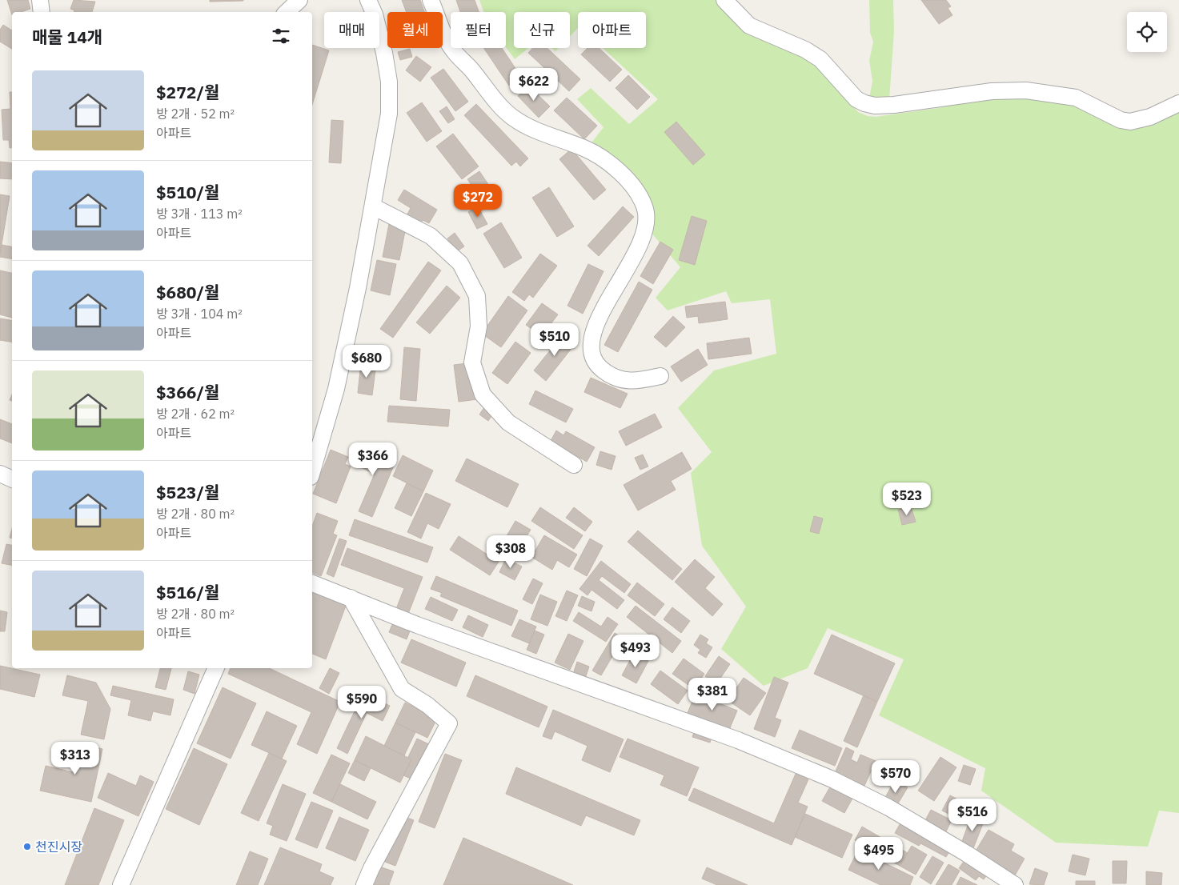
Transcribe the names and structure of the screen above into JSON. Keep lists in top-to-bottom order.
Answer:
{
  "places": ["천진시장"],
  "page": {
    "chip": [
      "매매",
      "월세",
      "필터",
      "신규",
      "아파트"
    ],
    "heading": "매물 14개",
    "list": [
      {
        "name": "$272/월",
        "note": "방 2개 · 52 m² · 아파트"
      },
      {
        "name": "$510/월",
        "note": "방 3개 · 113 m² · 아파트"
      },
      {
        "name": "$680/월",
        "note": "방 3개 · 104 m² · 아파트"
      },
      {
        "name": "$366/월",
        "note": "방 2개 · 62 m² · 아파트"
      },
      {
        "name": "$523/월",
        "note": "방 2개 · 80 m² · 아파트"
      },
      {
        "name": "$516/월",
        "note": "방 2개 · 80 m² · 아파트"
      }
    ],
    "price": [
      "$622",
      "$272",
      "$510",
      "$680",
      "$366",
      "$523",
      "$308",
      "$493",
      "$381",
      "$590",
      "$313",
      "$570",
      "$516",
      "$495"
    ]
  }
}
